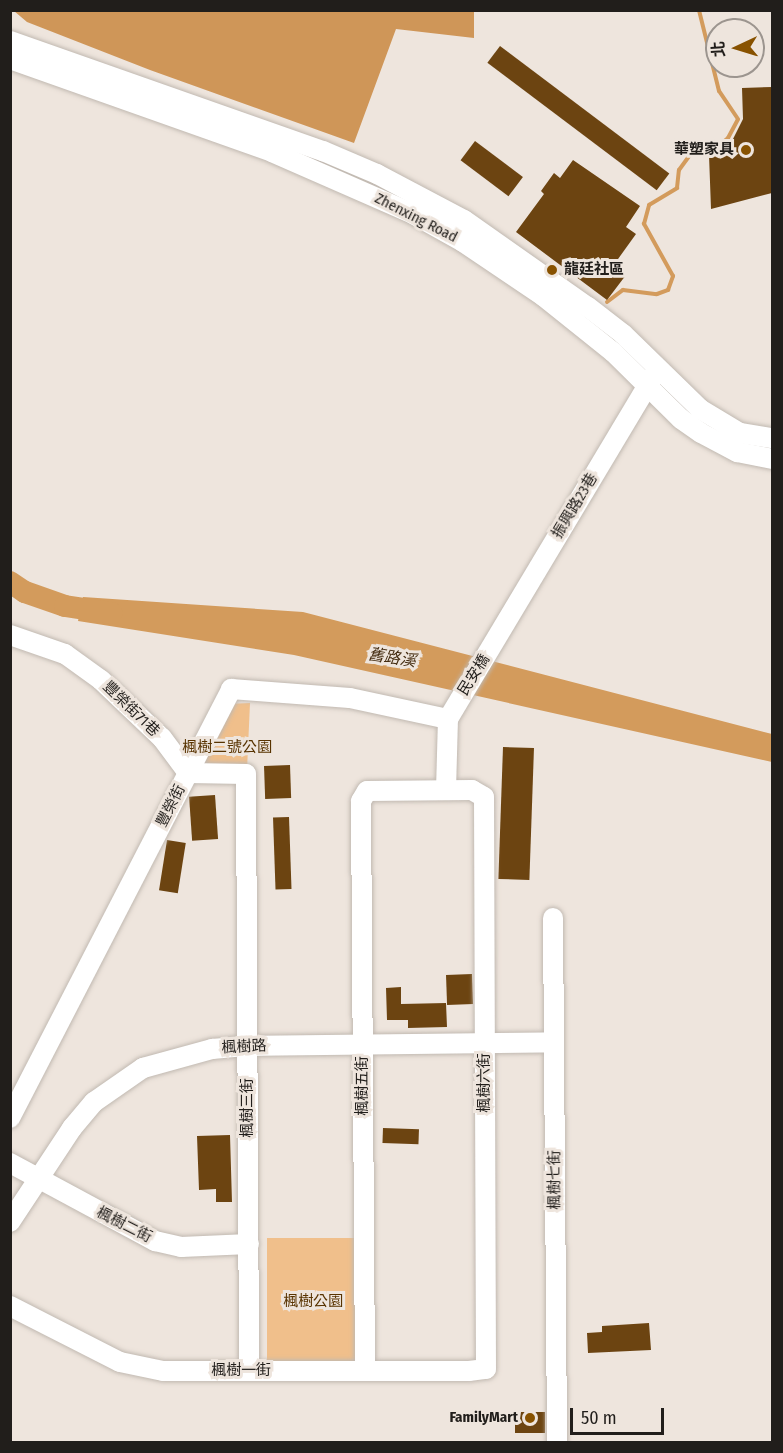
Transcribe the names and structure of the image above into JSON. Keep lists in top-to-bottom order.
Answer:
{
  "streets": {
    "street": [
      "Zhenxing Road",
      "振興路23巷",
      "民安橋",
      "豐榮街71巷",
      "豐榮街",
      "楓樹路",
      "楓樹六街",
      "楓樹五街",
      "楓樹三街",
      "楓樹七街",
      "楓樹二街",
      "楓樹一街"
    ]
  },
  "crossings": [
    ["Zhenxing Road", "振興路23巷"],
    ["振興路23巷", "民安橋"],
    ["民安橋", "豐榮街"],
    ["豐榮街71巷", "豐榮街"],
    ["豐榮街71巷", "楓樹三街"],
    ["豐榮街", "楓樹三街"],
    ["楓樹路", "楓樹六街"],
    ["楓樹路", "楓樹五街"],
    ["楓樹路", "楓樹三街"],
    ["楓樹路", "楓樹七街"],
    ["楓樹路", "楓樹二街"],
    ["楓樹六街", "楓樹五街"],
    ["楓樹六街", "楓樹一街"],
    ["楓樹五街", "楓樹一街"],
    ["楓樹三街", "楓樹二街"],
    ["楓樹三街", "楓樹一街"]
  ],
  "water": ["舊路溪"],
  "parks": ["楓樹二號公園", "楓樹公園"],
  "places": ["華塑家具", "龍廷社區", "FamilyMart"],
  "scale_bar": "50 m",
  "north": "left"
}
